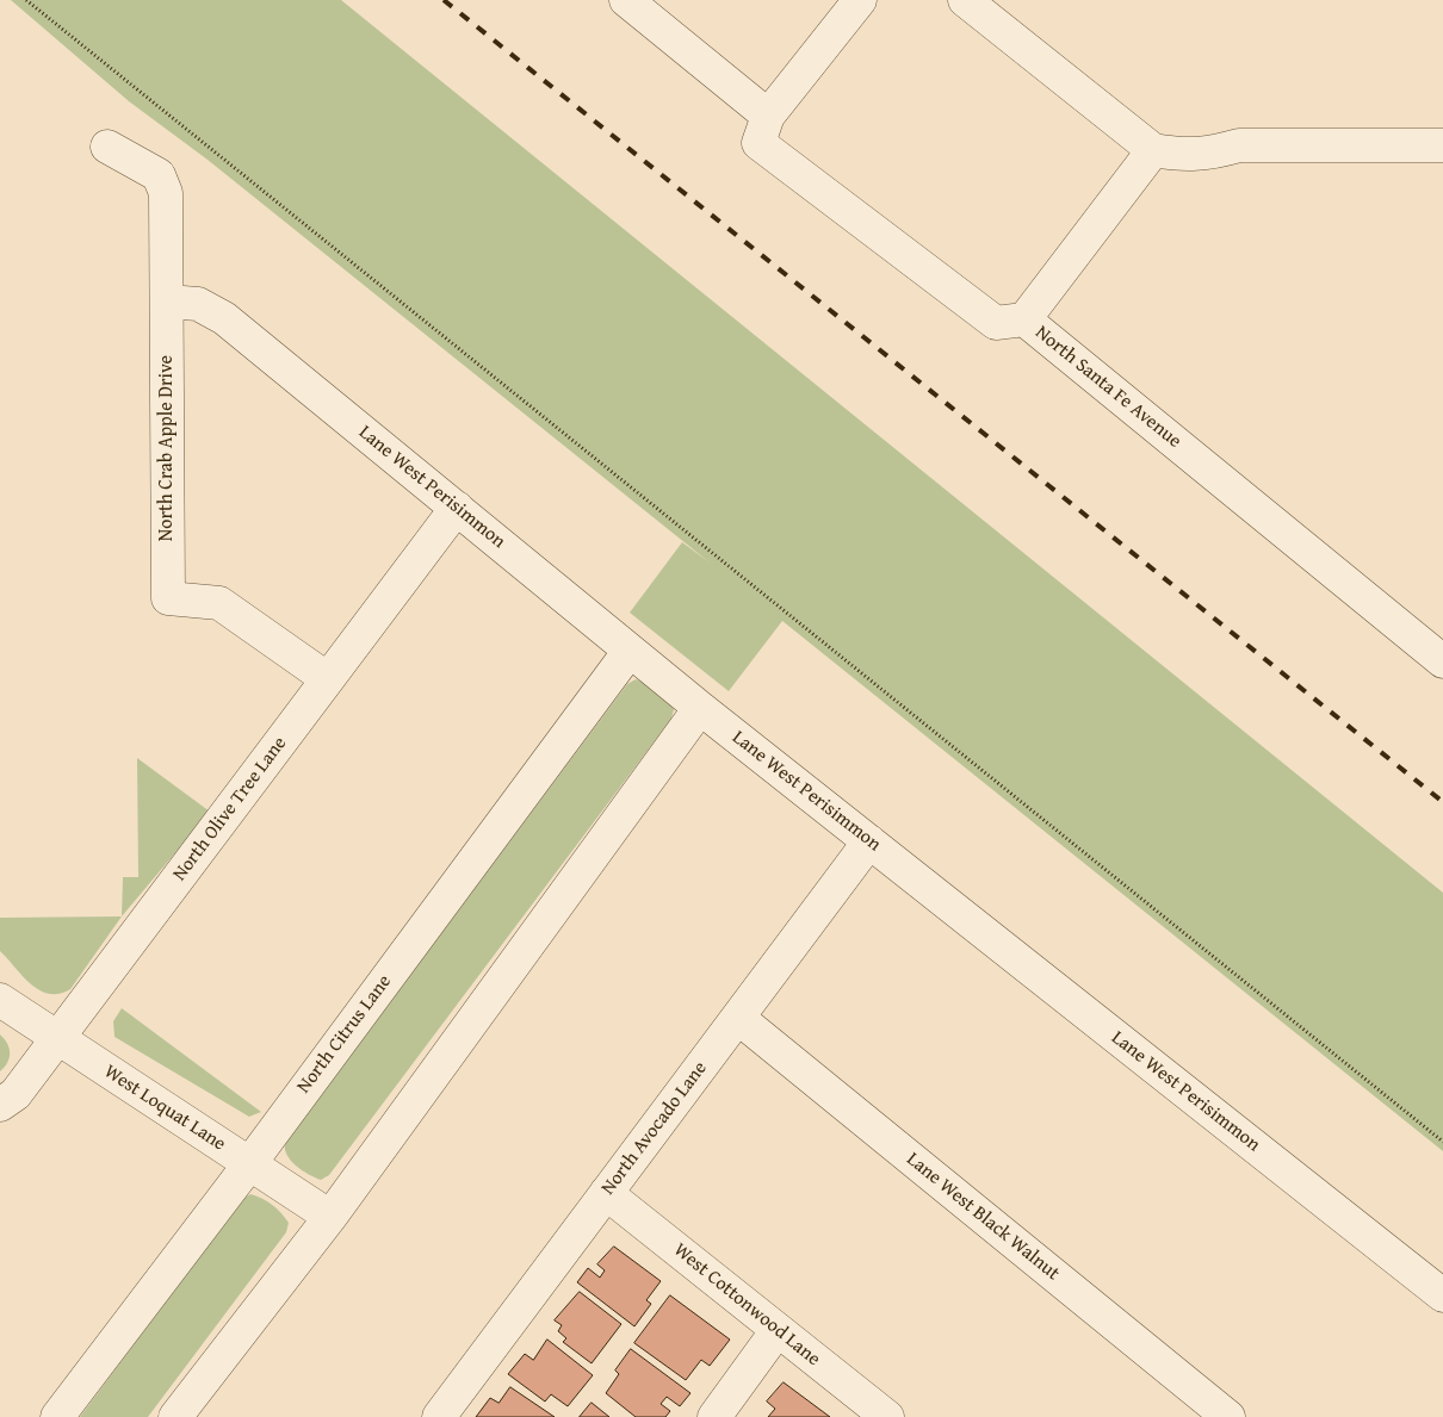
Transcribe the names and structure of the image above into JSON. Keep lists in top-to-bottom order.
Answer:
{
  "streets": {
    "street": [
      "North Santa Fe Avenue",
      "North Crab Apple Drive",
      "Lane West Perisimmon",
      "North Olive Tree Lane",
      "North Citrus Lane",
      "West Loquat Lane",
      "North Avocado Lane",
      "Lane West Black Walnut",
      "West Cottonwood Lane"
    ]
  },
  "crossings": [
    ["North Crab Apple Drive", "Lane West Perisimmon"],
    ["North Crab Apple Drive", "North Olive Tree Lane"],
    ["Lane West Perisimmon", "North Olive Tree Lane"],
    ["Lane West Perisimmon", "North Citrus Lane"],
    ["Lane West Perisimmon", "North Avocado Lane"],
    ["North Olive Tree Lane", "West Loquat Lane"],
    ["North Citrus Lane", "West Loquat Lane"],
    ["North Avocado Lane", "Lane West Black Walnut"],
    ["North Avocado Lane", "West Cottonwood Lane"]
  ]
}
